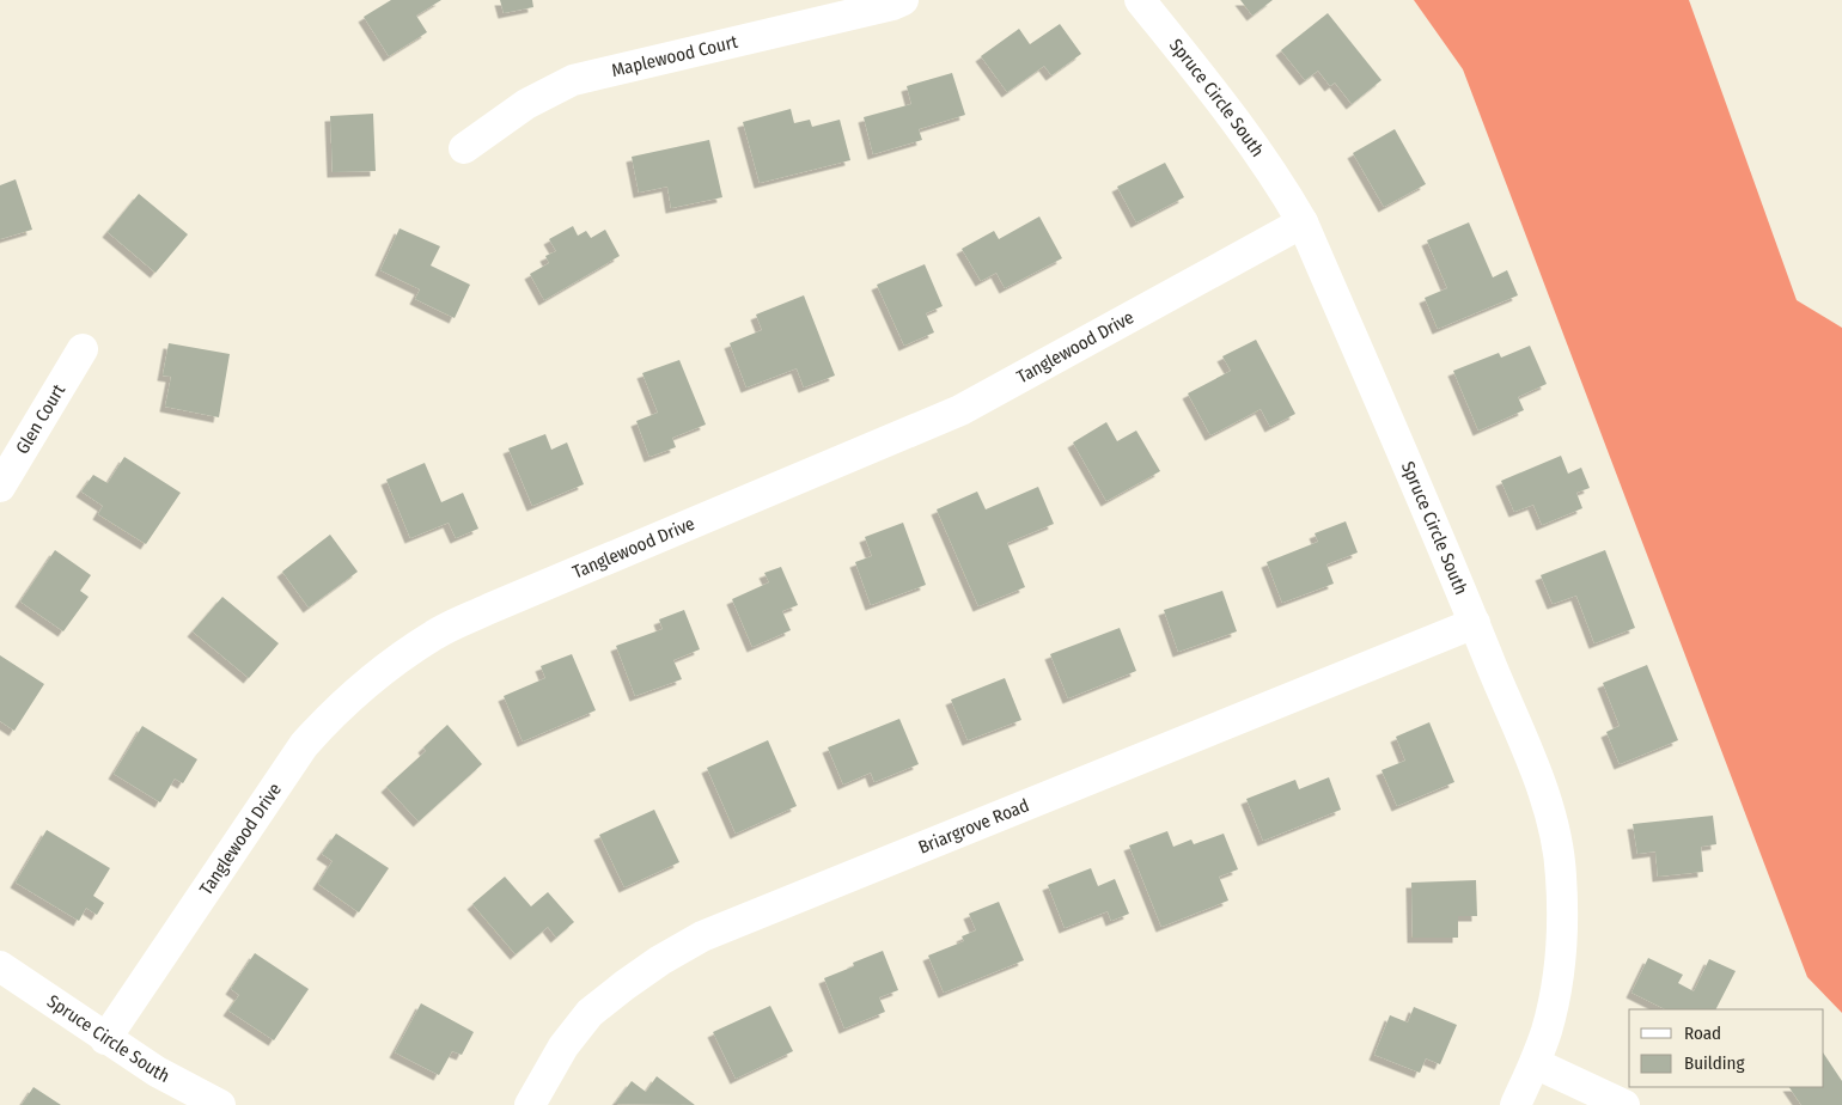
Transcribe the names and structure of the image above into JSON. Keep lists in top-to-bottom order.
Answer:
{
  "streets": {
    "street": [
      "Maplewood Court",
      "Spruce Circle South",
      "Tanglewood Drive",
      "Glen Court",
      "Briargrove Road"
    ]
  },
  "crossings": [
    ["Spruce Circle South", "Tanglewood Drive"],
    ["Spruce Circle South", "Briargrove Road"]
  ],
  "legend": ["Road", "Building"]
}
